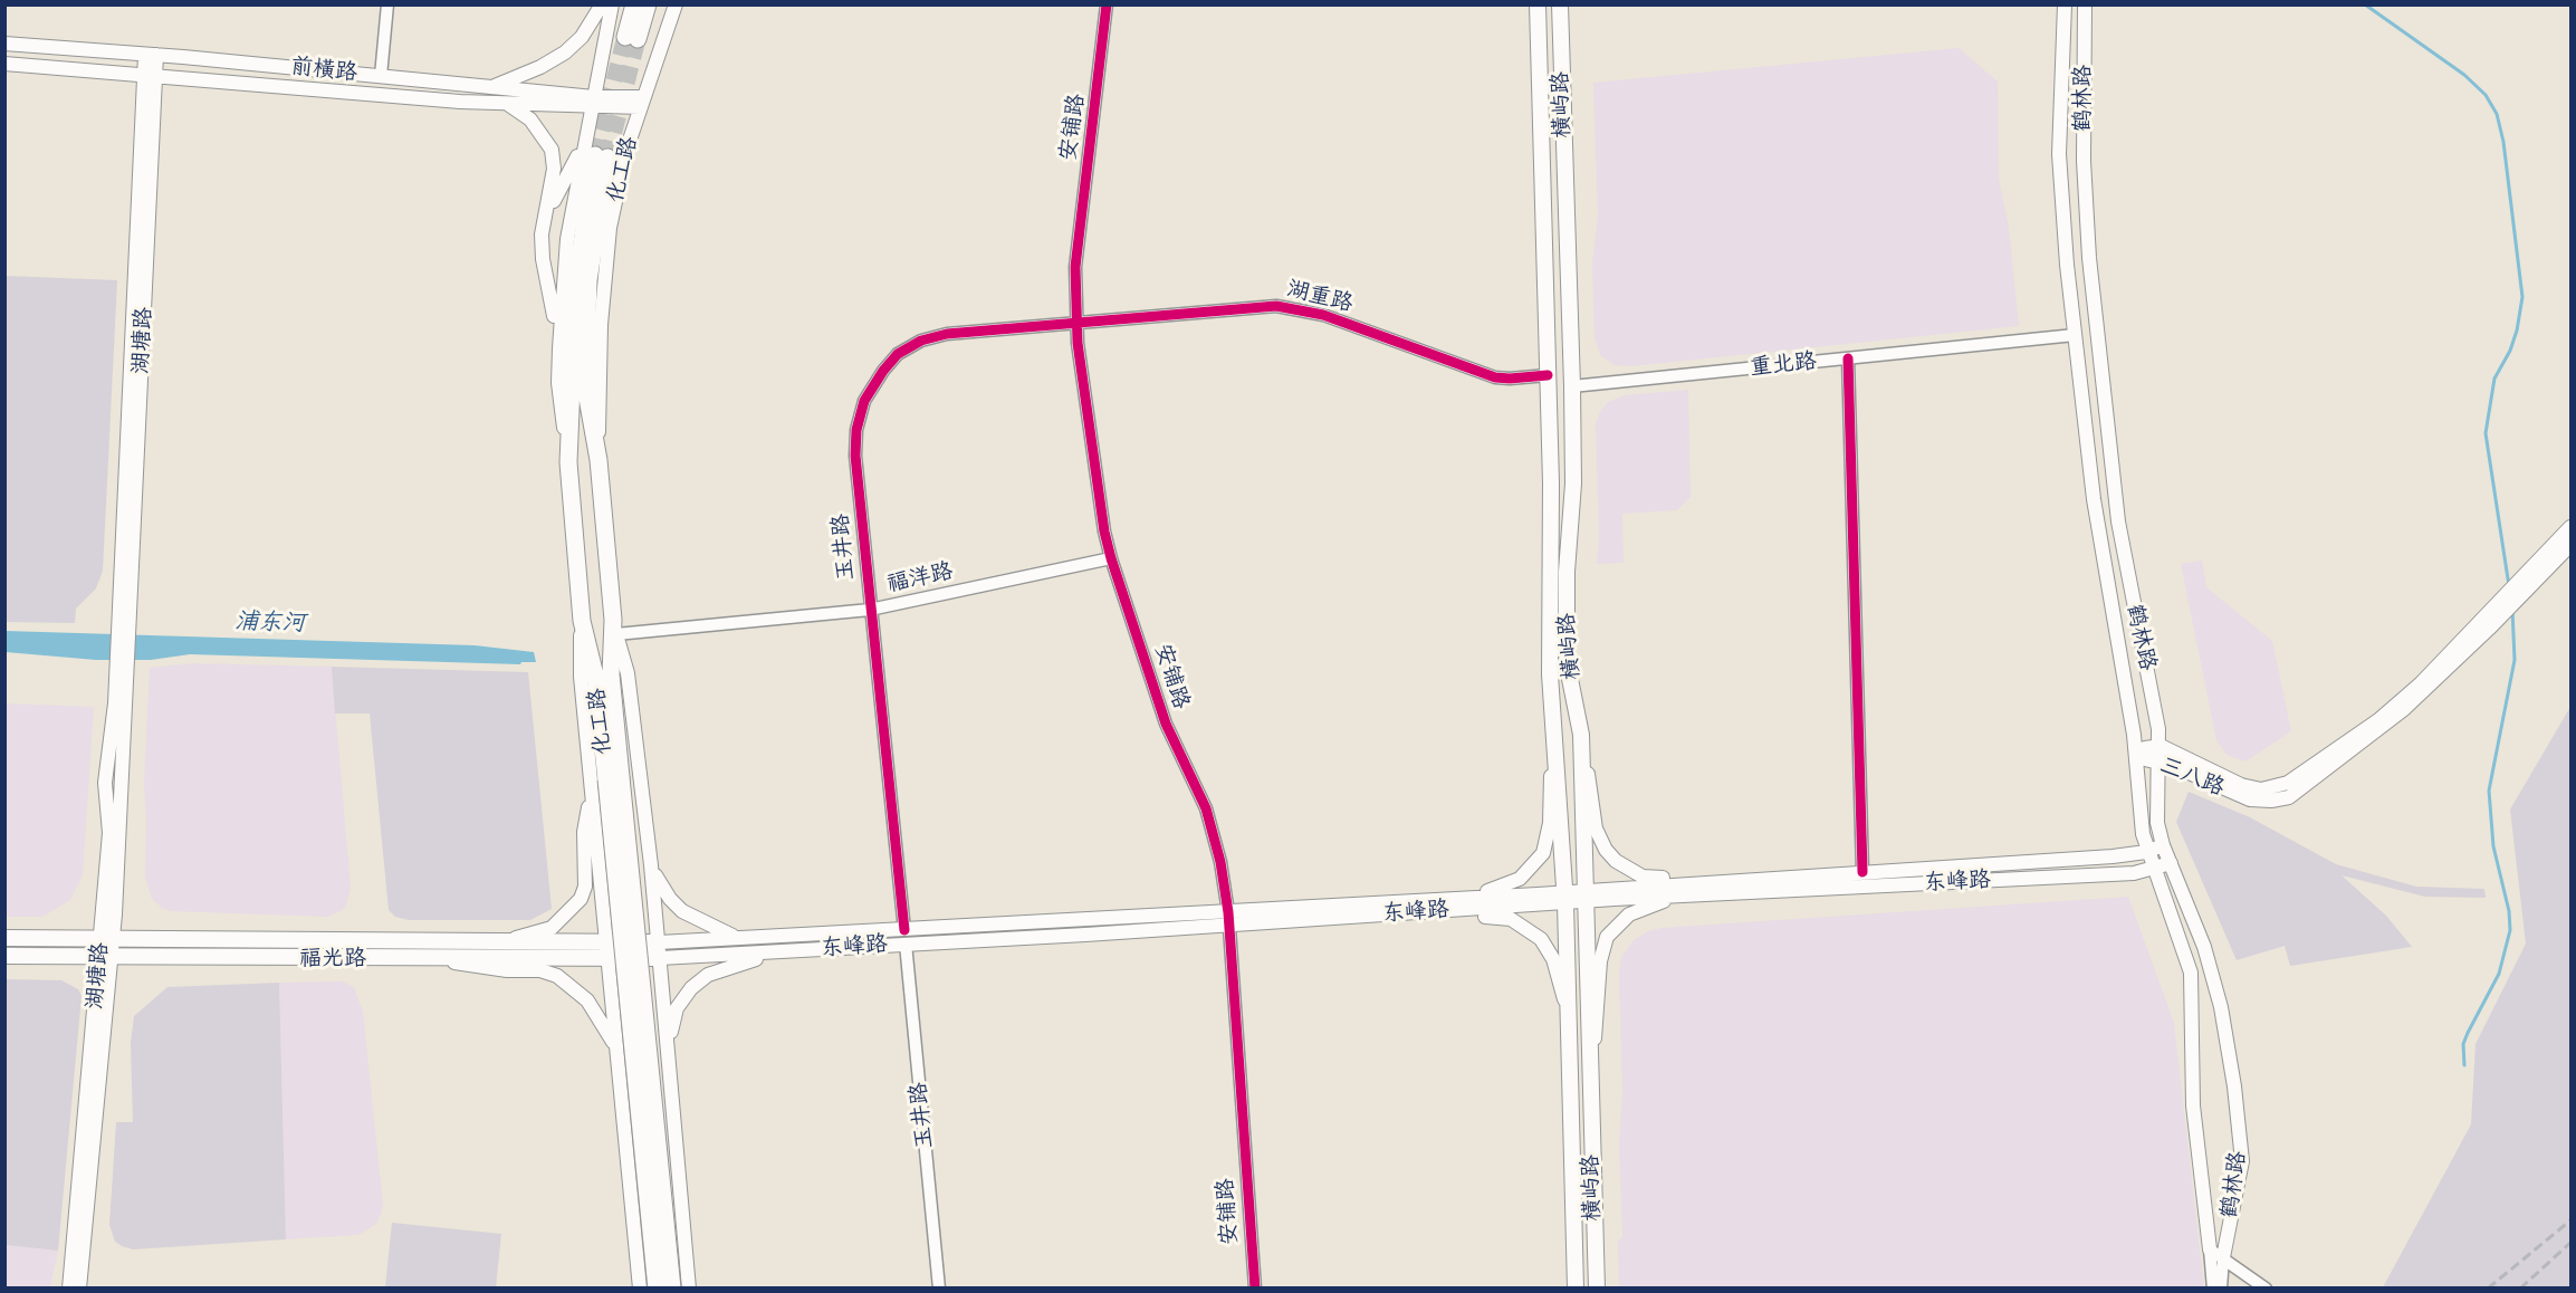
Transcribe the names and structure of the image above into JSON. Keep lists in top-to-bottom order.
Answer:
{
  "streets": {
    "highway": ["化工路"],
    "main road": [
      "前横路",
      "鹤林路",
      "横屿路",
      "湖塘路",
      "三八路",
      "东峰路",
      "福光路"
    ],
    "street": [
      "安铺路",
      "湖重路",
      "重北路",
      "玉井路",
      "福洋路"
    ]
  },
  "crossings": [
    ["前横路", "化工路"],
    ["前横路", "湖塘路"],
    ["鹤林路", "重北路"],
    ["鹤林路", "三八路"],
    ["鹤林路", "东峰路"],
    ["横屿路", "湖重路"],
    ["横屿路", "重北路"],
    ["横屿路", "东峰路"],
    ["安铺路", "湖重路"],
    ["安铺路", "玉井路"],
    ["安铺路", "福洋路"],
    ["安铺路", "东峰路"],
    ["化工路", "福洋路"],
    ["湖重路", "玉井路"],
    ["湖塘路", "福光路"],
    ["玉井路", "福洋路"],
    ["玉井路", "东峰路"],
    ["东峰路", "福光路"]
  ],
  "water": ["浦东河"]
}
